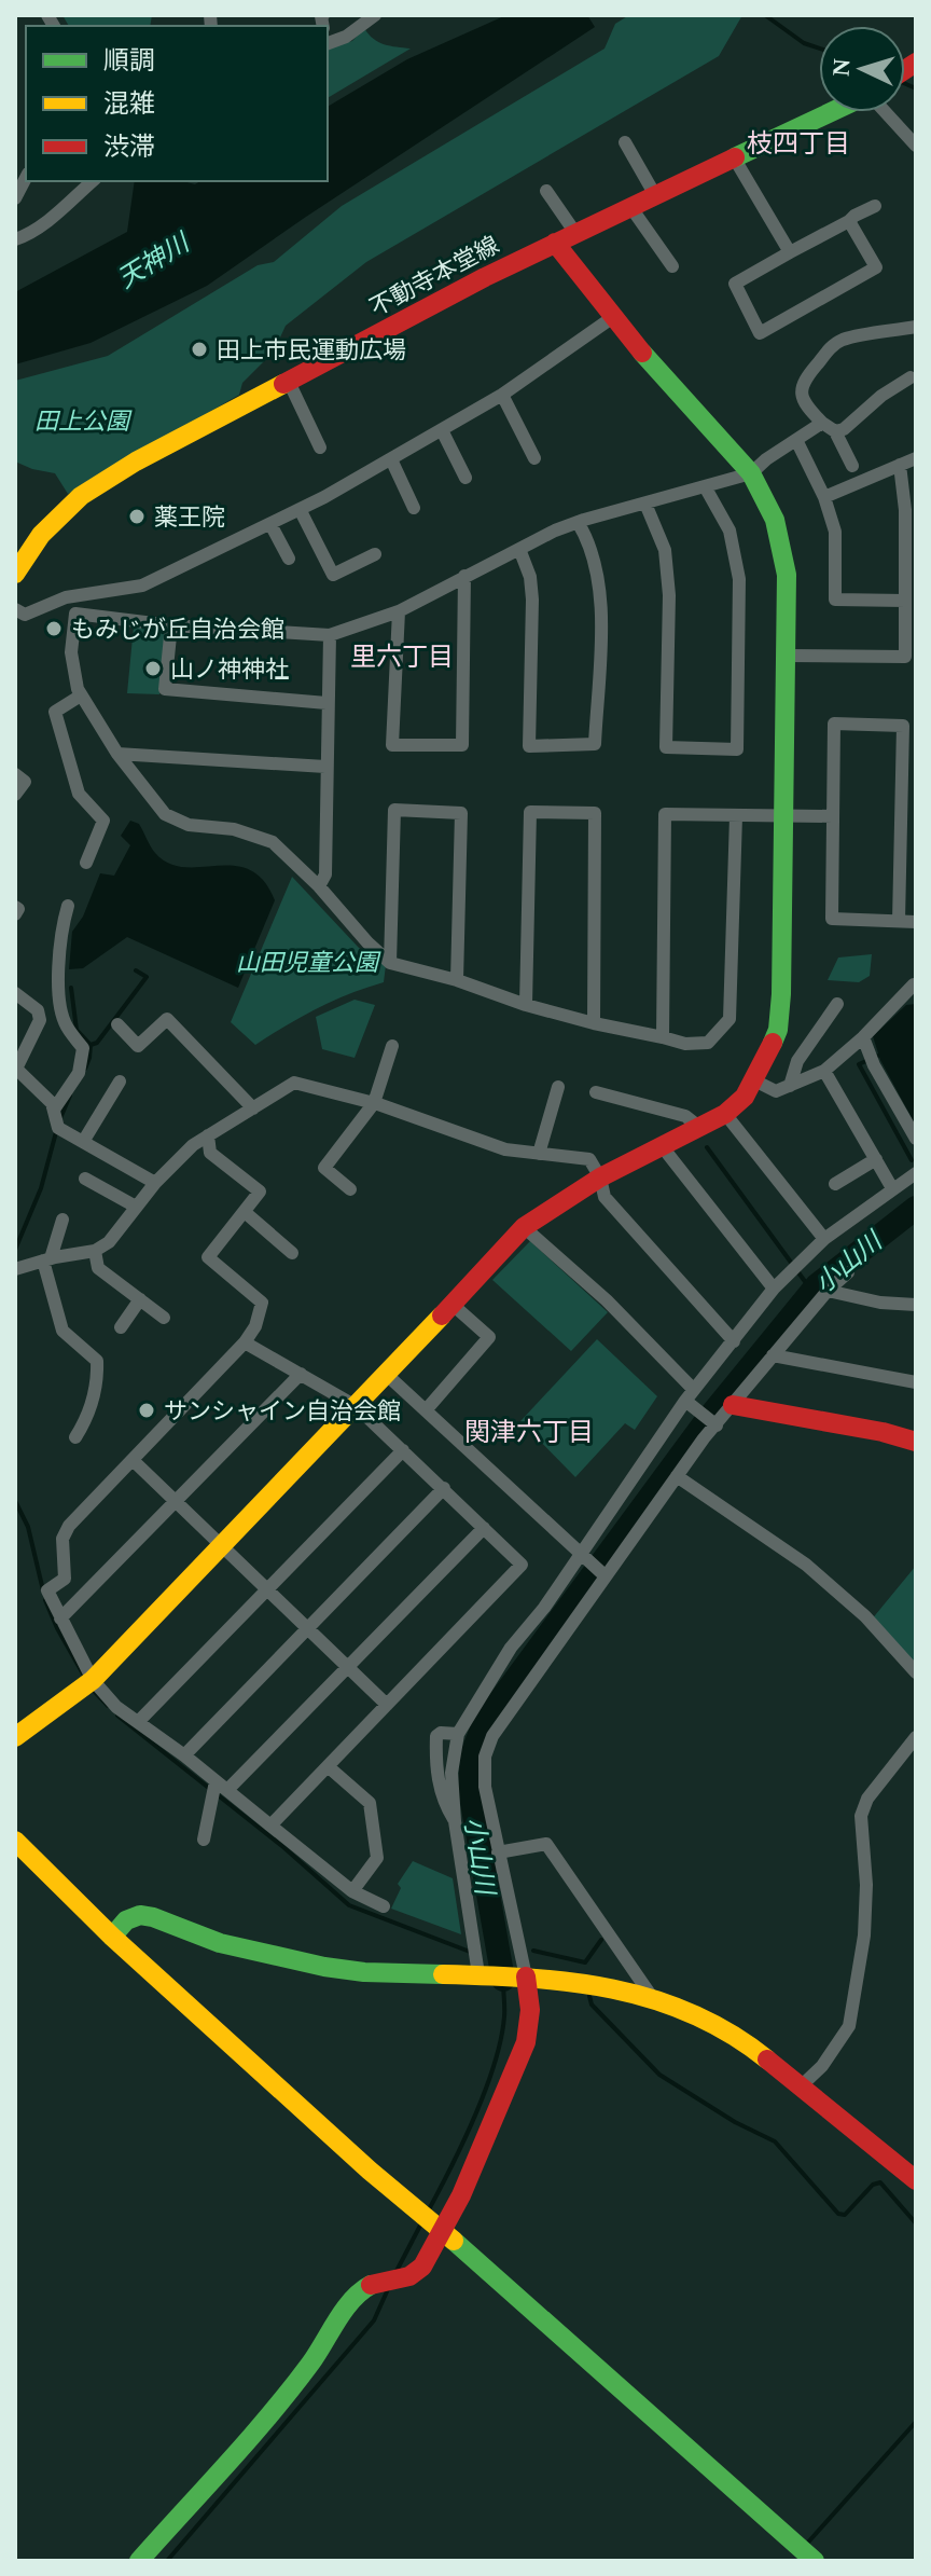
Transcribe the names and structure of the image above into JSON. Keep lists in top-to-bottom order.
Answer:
{
  "streets": {
    "street": ["不動寺本堂線"]
  },
  "districts": ["枝四丁目", "里六丁目", "関津六丁目"],
  "water": ["天神川", "小山川"],
  "parks": ["田上公園", "山田児童公園"],
  "places": [
    "田上市民運動広場",
    "薬王院",
    "もみじが丘自治会館",
    "山ノ神神社",
    "サンシャイン自治会館"
  ],
  "legend": ["順調", "混雑", "渋滞"],
  "north": "left"
}
